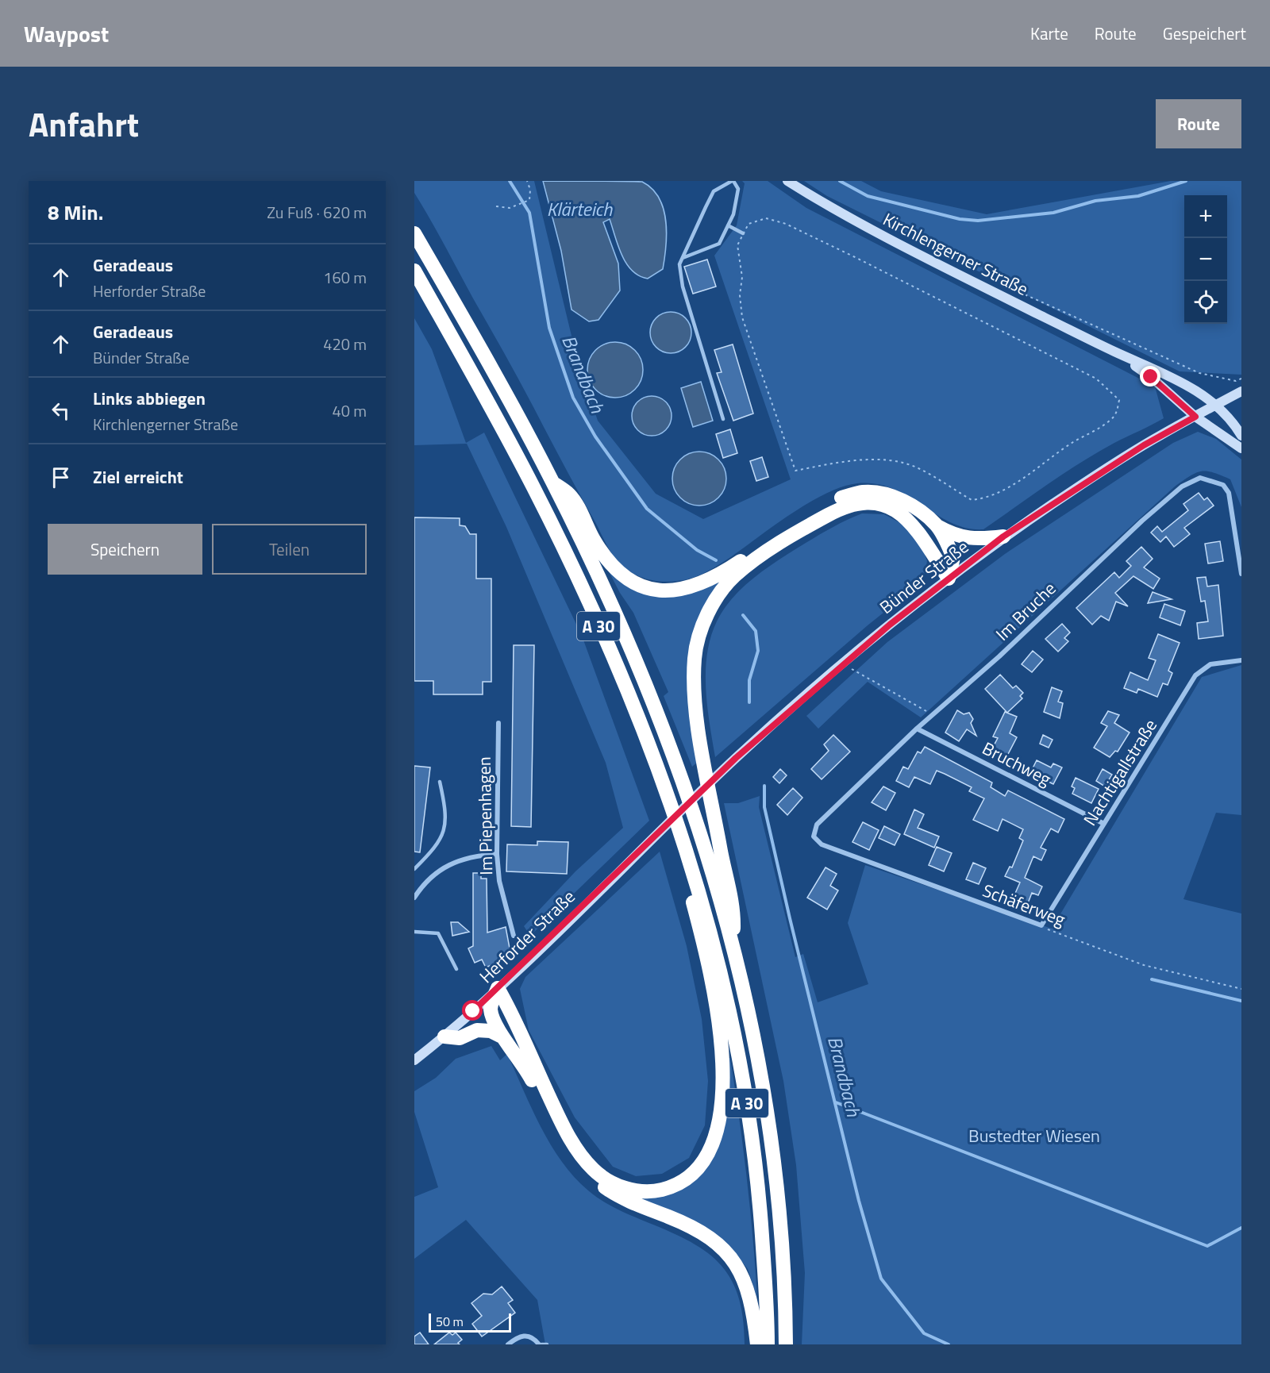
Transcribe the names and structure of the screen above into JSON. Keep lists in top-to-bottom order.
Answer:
{
  "streets": {
    "highway": ["A 30"],
    "main road": ["Kirchlengerner Straße", "Bünder Straße", "Herforder Straße"],
    "street": [
      "Im Bruche",
      "Bruchweg",
      "Nachtigallstraße",
      "Im Piepenhagen",
      "Schäferweg"
    ]
  },
  "crossings": [
    ["Kirchlengerner Straße", "Bünder Straße"],
    ["Bünder Straße", "Herforder Straße"],
    ["Im Bruche", "Bruchweg"],
    ["Im Bruche", "Schäferweg"],
    ["Bruchweg", "Nachtigallstraße"],
    ["Nachtigallstraße", "Schäferweg"]
  ],
  "water": ["Klärteich", "Brandbach"],
  "parks": ["Bustedter Wiesen"],
  "scale_bar": "50 m",
  "page": {
    "header": "Waypost",
    "nav": ["Karte", "Route", "Gespeichert"],
    "title": "Anfahrt",
    "buttons": [
      "Route",
      ["Speichern", "Teilen"]
    ],
    "heading": ["8 Min.", "Zu Fuß · 620 m"],
    "map_buttons": ["+", "−"],
    "list": [
      ["Geradeaus", "Herforder Straße", "160 m"],
      ["Geradeaus", "Bünder Straße", "420 m"],
      ["Links abbiegen", "Kirchlengerner Straße", "40 m"],
      "Ziel erreicht"
    ],
    "scale": "50 m"
  }
}
